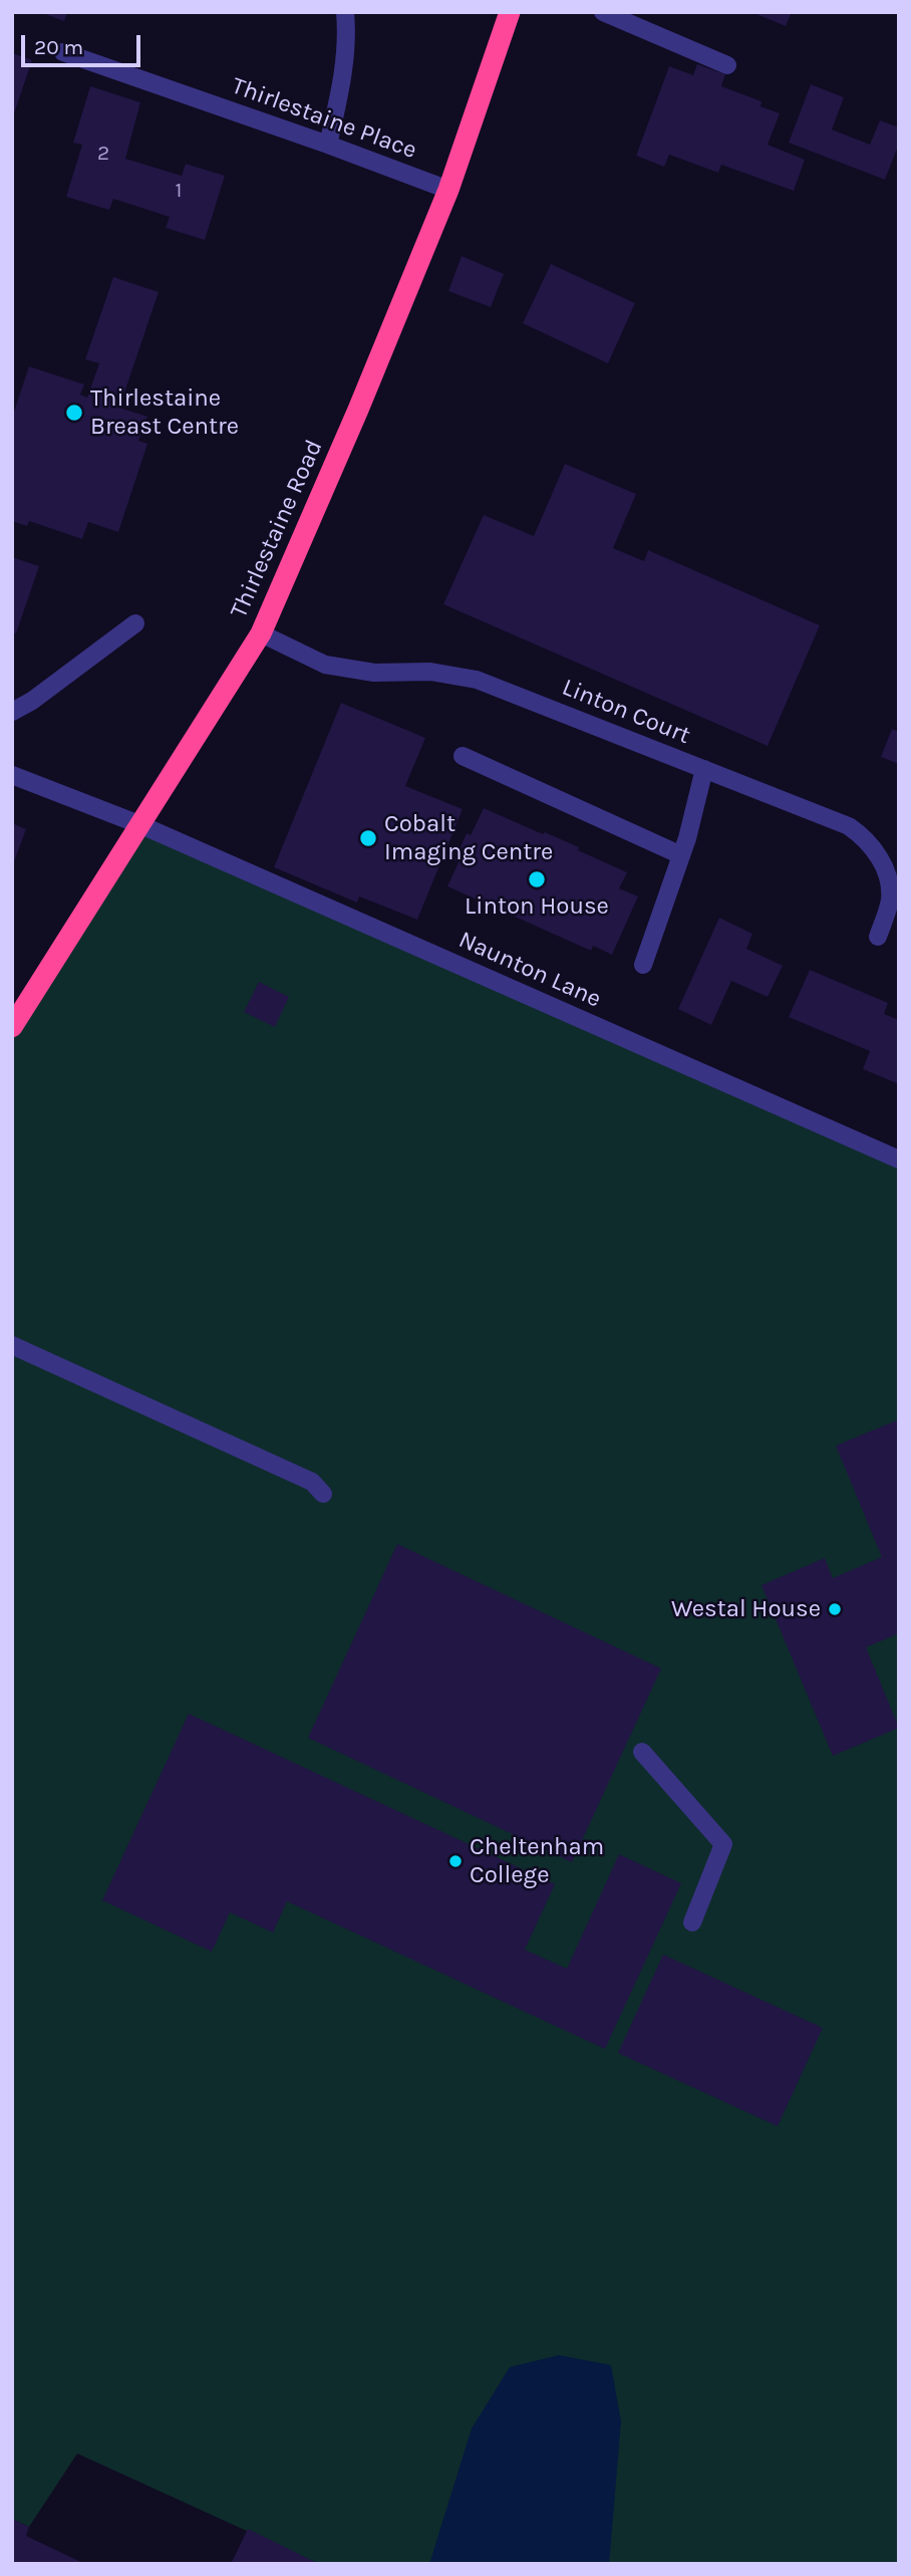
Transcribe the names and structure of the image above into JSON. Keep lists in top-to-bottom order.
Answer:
{
  "streets": {
    "highway": ["Thirlestaine Road"],
    "street": ["Thirlestaine Place", "Linton Court", "Naunton Lane"]
  },
  "crossings": [
    ["Thirlestaine Place", "Thirlestaine Road"],
    ["Thirlestaine Road", "Linton Court"],
    ["Thirlestaine Road", "Naunton Lane"]
  ],
  "places": [
    "Thirlestaine Breast Centre",
    "Cobalt Imaging Centre",
    "Linton House",
    "Westal House",
    "Cheltenham College"
  ],
  "house_numbers": ["2", "1"],
  "scale_bar": "20 m"
}
